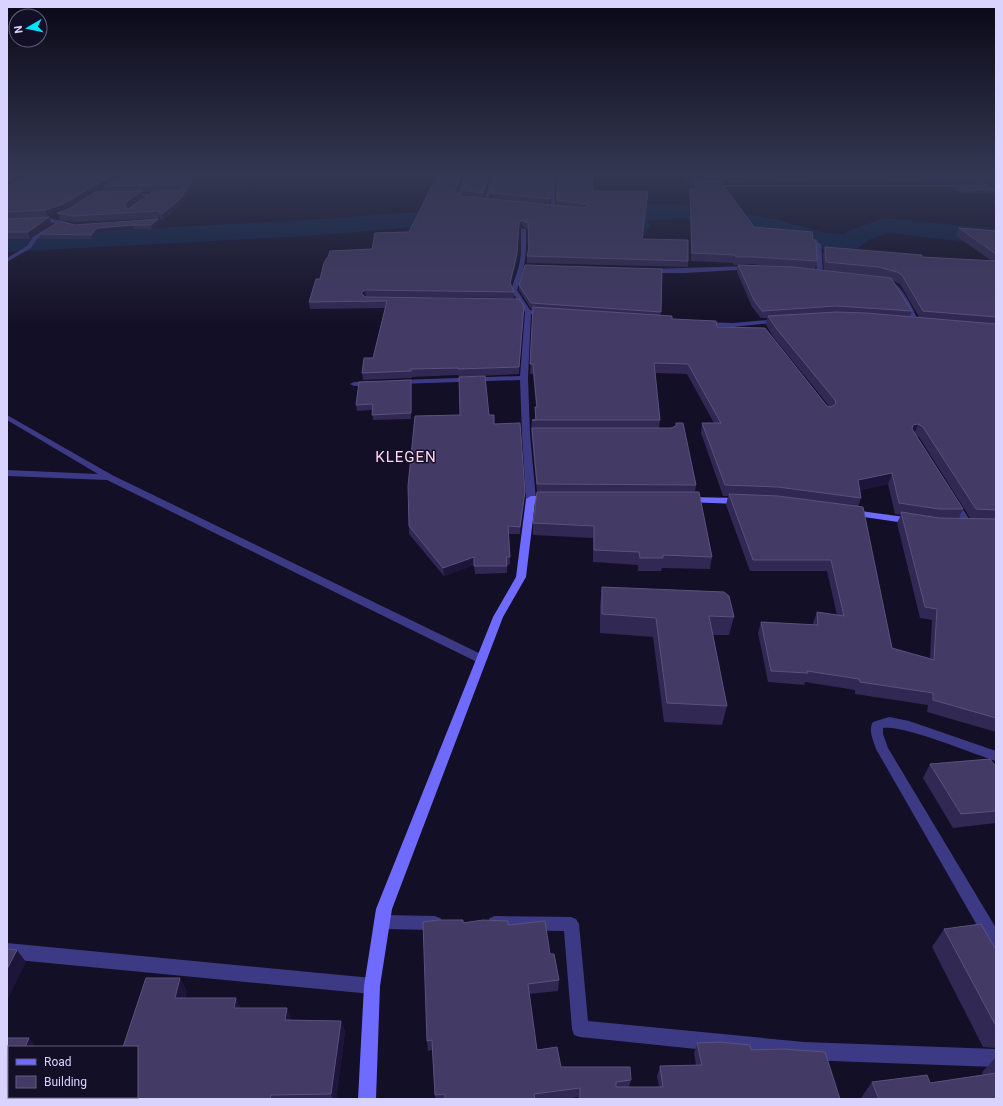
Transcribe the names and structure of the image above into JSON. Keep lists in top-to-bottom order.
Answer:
{
  "districts": ["KLEGEN"],
  "legend": ["Road", "Building"],
  "north": "left"
}
